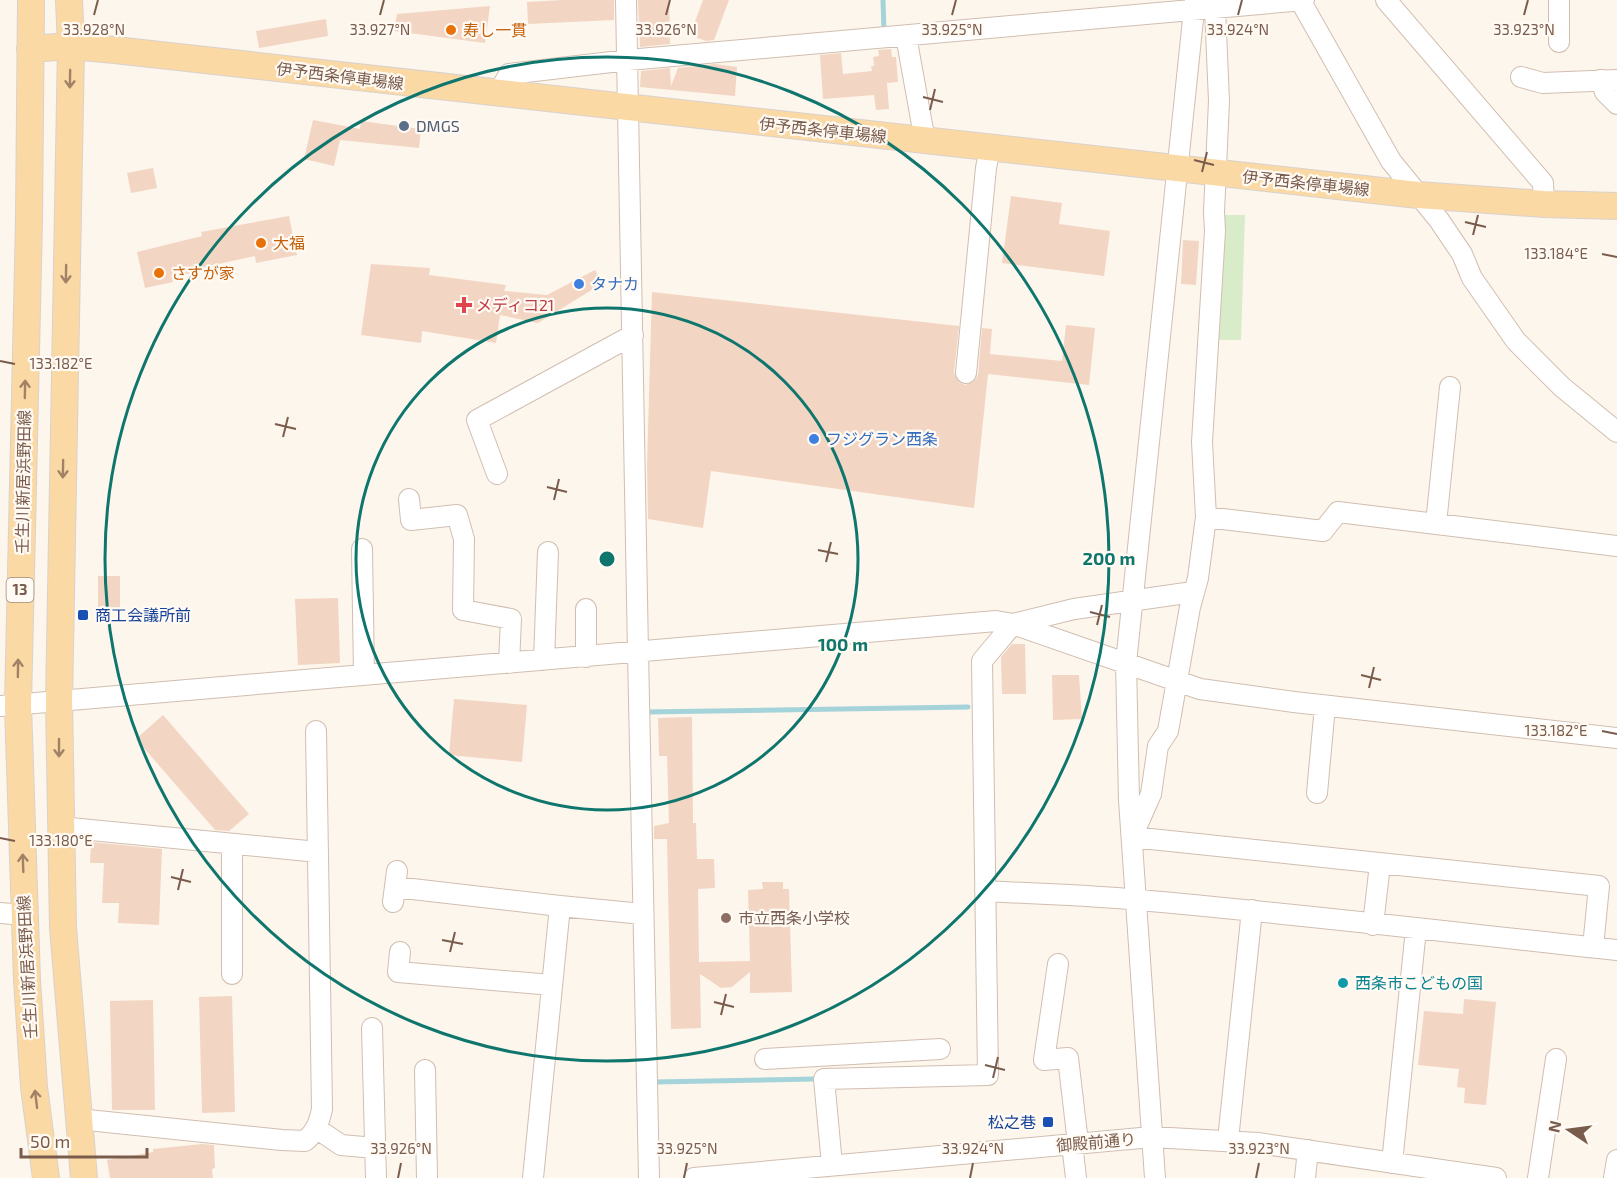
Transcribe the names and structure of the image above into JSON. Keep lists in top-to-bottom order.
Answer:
{
  "streets": {
    "main road": ["伊予西条停車場線", "壬生川新居浜野田線", "13"],
    "street": ["御殿前通り"]
  },
  "crossings": [
    ["伊予西条停車場線", "壬生川新居浜野田線"]
  ],
  "places": {
    "other": [
      "寿し一貫",
      "DMGS",
      "大福",
      "さすが家",
      "タナカ",
      "フジグラン西条",
      "市立西条小学校",
      "西条市こどもの国"
    ],
    "health": ["メディコ21"],
    "transit": ["商工会議所前", "松之巷"]
  },
  "scale_bar": "50 m",
  "north": "left",
  "coordinates": [
    "33.928°N",
    "33.927°N",
    "33.926°N",
    "33.925°N",
    "33.924°N",
    "33.923°N",
    "133.184°E",
    "133.182°E",
    "133.180°E"
  ],
  "rings": ["200 m", "100 m"]
}
